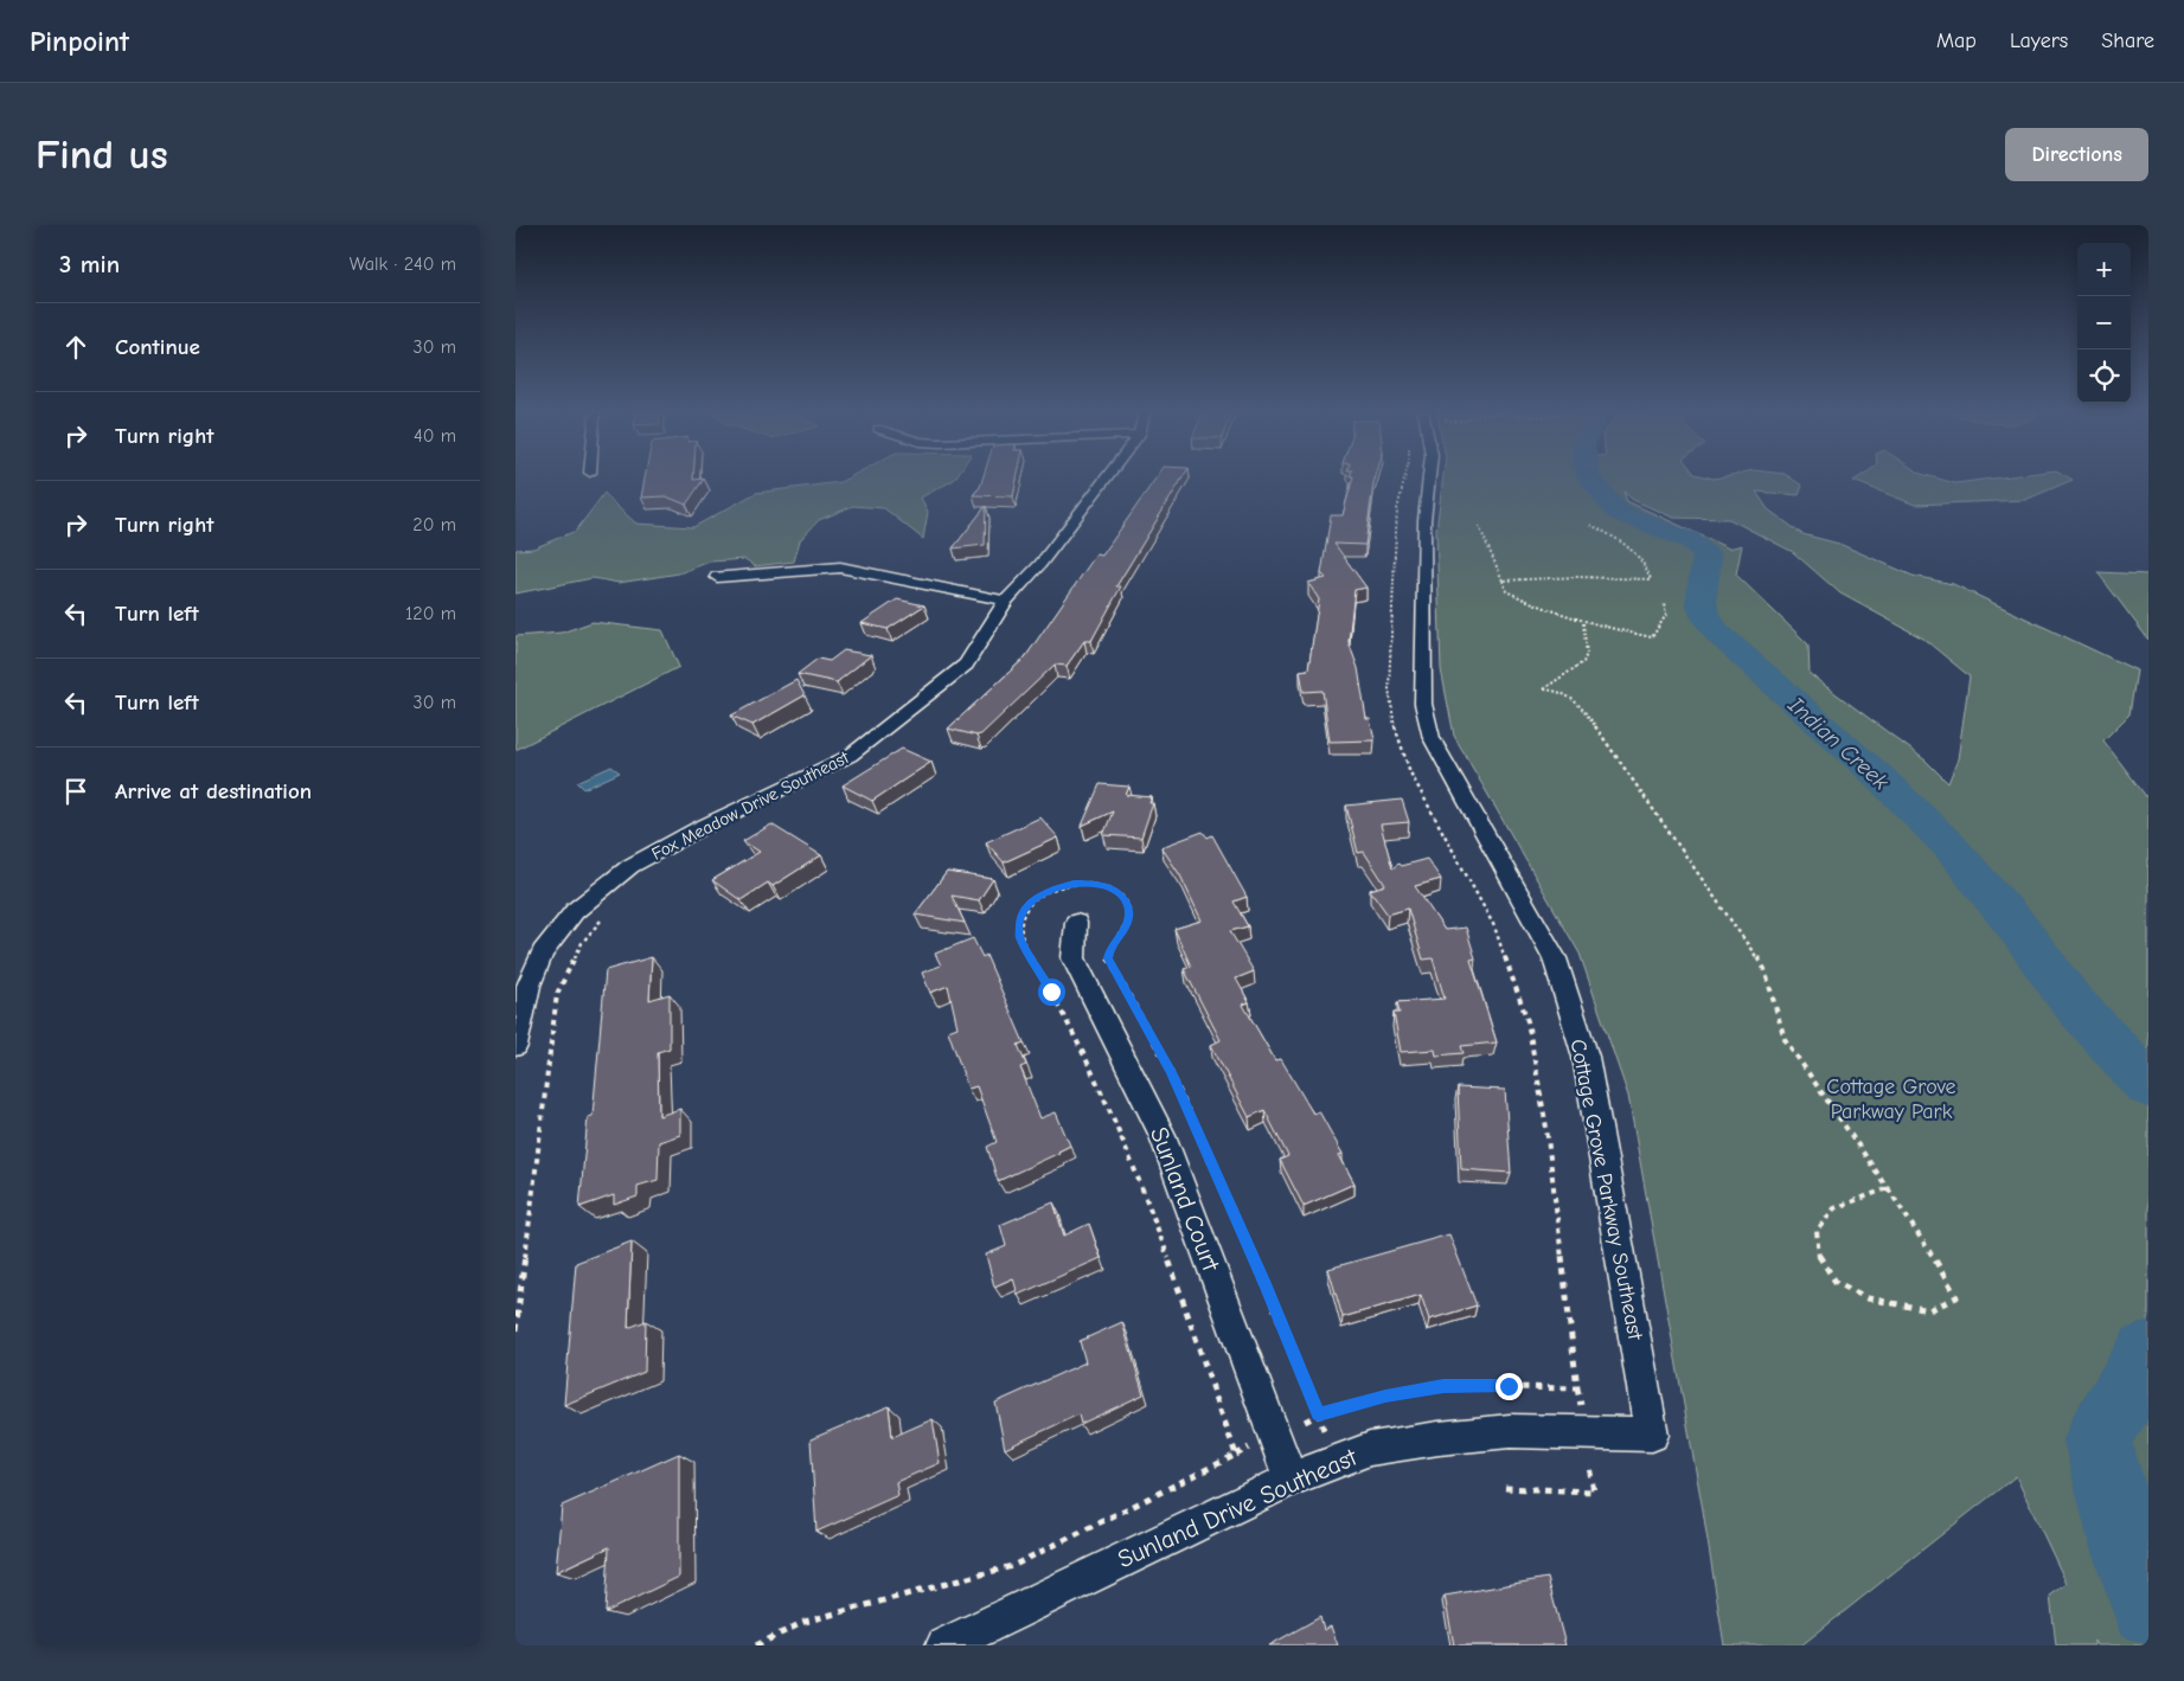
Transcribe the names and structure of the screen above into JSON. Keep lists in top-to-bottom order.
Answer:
{
  "streets": {
    "street": [
      "Fox Meadow Drive Southeast",
      "Cottage Grove Parkway Southeast",
      "Sunland Court",
      "Sunland Drive Southeast"
    ]
  },
  "crossings": [
    ["Cottage Grove Parkway Southeast", "Sunland Drive Southeast"],
    ["Sunland Court", "Sunland Drive Southeast"]
  ],
  "water": ["Indian Creek"],
  "parks": ["Cottage Grove Parkway Park"],
  "page": {
    "header": "Pinpoint",
    "nav": ["Map", "Layers", "Share"],
    "buttons": "Directions",
    "title": "Find us",
    "heading": ["3 min", "Walk · 240 m"],
    "map_buttons": ["+", "−"],
    "list": [
      ["Continue", "30 m"],
      ["Turn right", "40 m"],
      ["Turn right", "20 m"],
      ["Turn left", "120 m"],
      ["Turn left", "30 m"],
      "Arrive at destination"
    ]
  }
}
